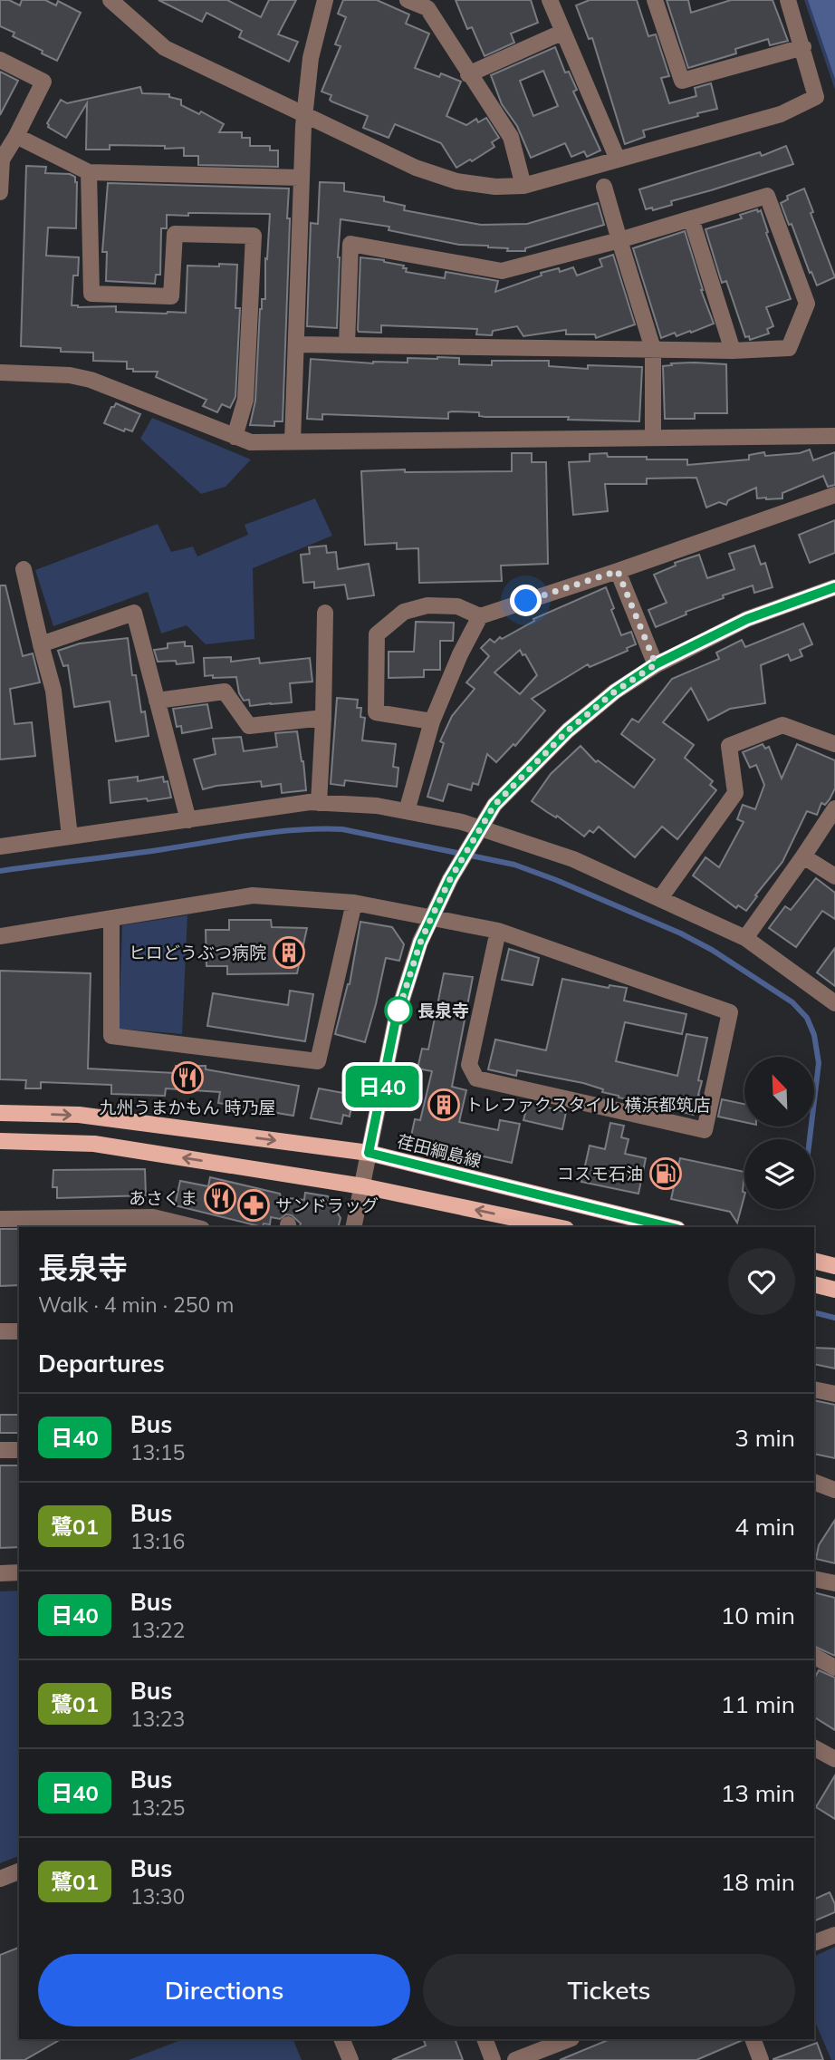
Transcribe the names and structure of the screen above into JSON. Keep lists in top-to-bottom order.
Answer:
{
  "streets": {
    "main road": ["荏田綱島線"]
  },
  "places": {
    "building": ["ヒロどうぶつ病院", "トレファクスタイル 横浜都筑店"],
    "other": ["長泉寺"],
    "restaurant": ["九州うまかもん 時乃屋", "あさくま"],
    "fuel station": ["コスモ石油"],
    "pharmacy": ["サンドラッグ"]
  },
  "lines": ["bus line 日40"],
  "north": "top left",
  "page": {
    "on_map": "日40",
    "heading": [
      ["長泉寺", "Walk · 4 min · 250 m"],
      "Departures"
    ],
    "list": [
      {
        "mark": "日40",
        "name": "Bus",
        "note": "13:15",
        "value": "3 min"
      },
      {
        "mark": "鷺01",
        "name": "Bus",
        "note": "13:16",
        "value": "4 min"
      },
      {
        "mark": "日40",
        "name": "Bus",
        "note": "13:22",
        "value": "10 min"
      },
      {
        "mark": "鷺01",
        "name": "Bus",
        "note": "13:23",
        "value": "11 min"
      },
      {
        "mark": "日40",
        "name": "Bus",
        "note": "13:25",
        "value": "13 min"
      },
      {
        "mark": "鷺01",
        "name": "Bus",
        "note": "13:30",
        "value": "18 min"
      }
    ],
    "buttons": ["Directions", "Tickets"]
  }
}
